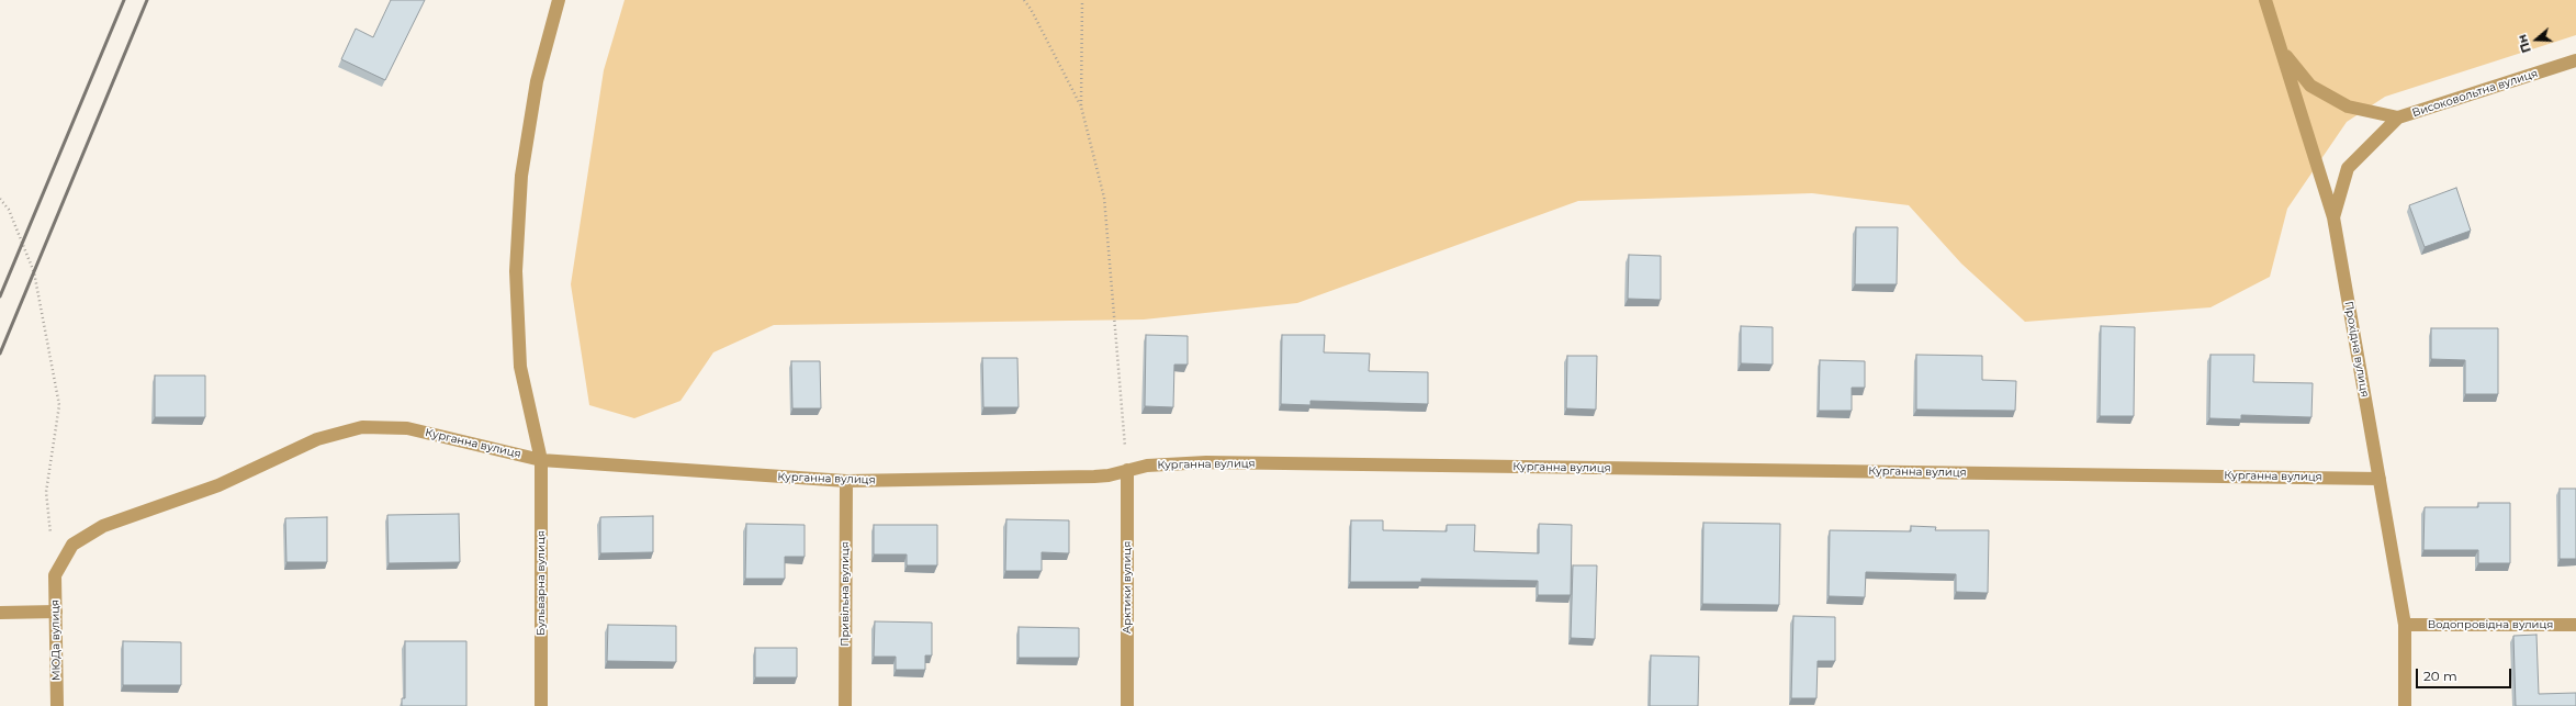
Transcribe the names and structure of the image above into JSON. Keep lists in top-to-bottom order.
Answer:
{
  "streets": {
    "street": [
      "Високовольтна вулиця",
      "Прохідна вулиця",
      "Курганна вулиця",
      "Бульварна вулиця",
      "Арктики вулиця",
      "Привільна вулиця",
      "Водопровідна вулиця",
      "МЮДа вулиця"
    ]
  },
  "crossings": [
    ["Високовольтна вулиця", "Прохідна вулиця"],
    ["Прохідна вулиця", "Курганна вулиця"],
    ["Прохідна вулиця", "Водопровідна вулиця"],
    ["Курганна вулиця", "Бульварна вулиця"],
    ["Курганна вулиця", "Арктики вулиця"],
    ["Курганна вулиця", "Привільна вулиця"],
    ["Курганна вулиця", "МЮДа вулиця"]
  ],
  "scale_bar": "20 m",
  "north": "left"
}
